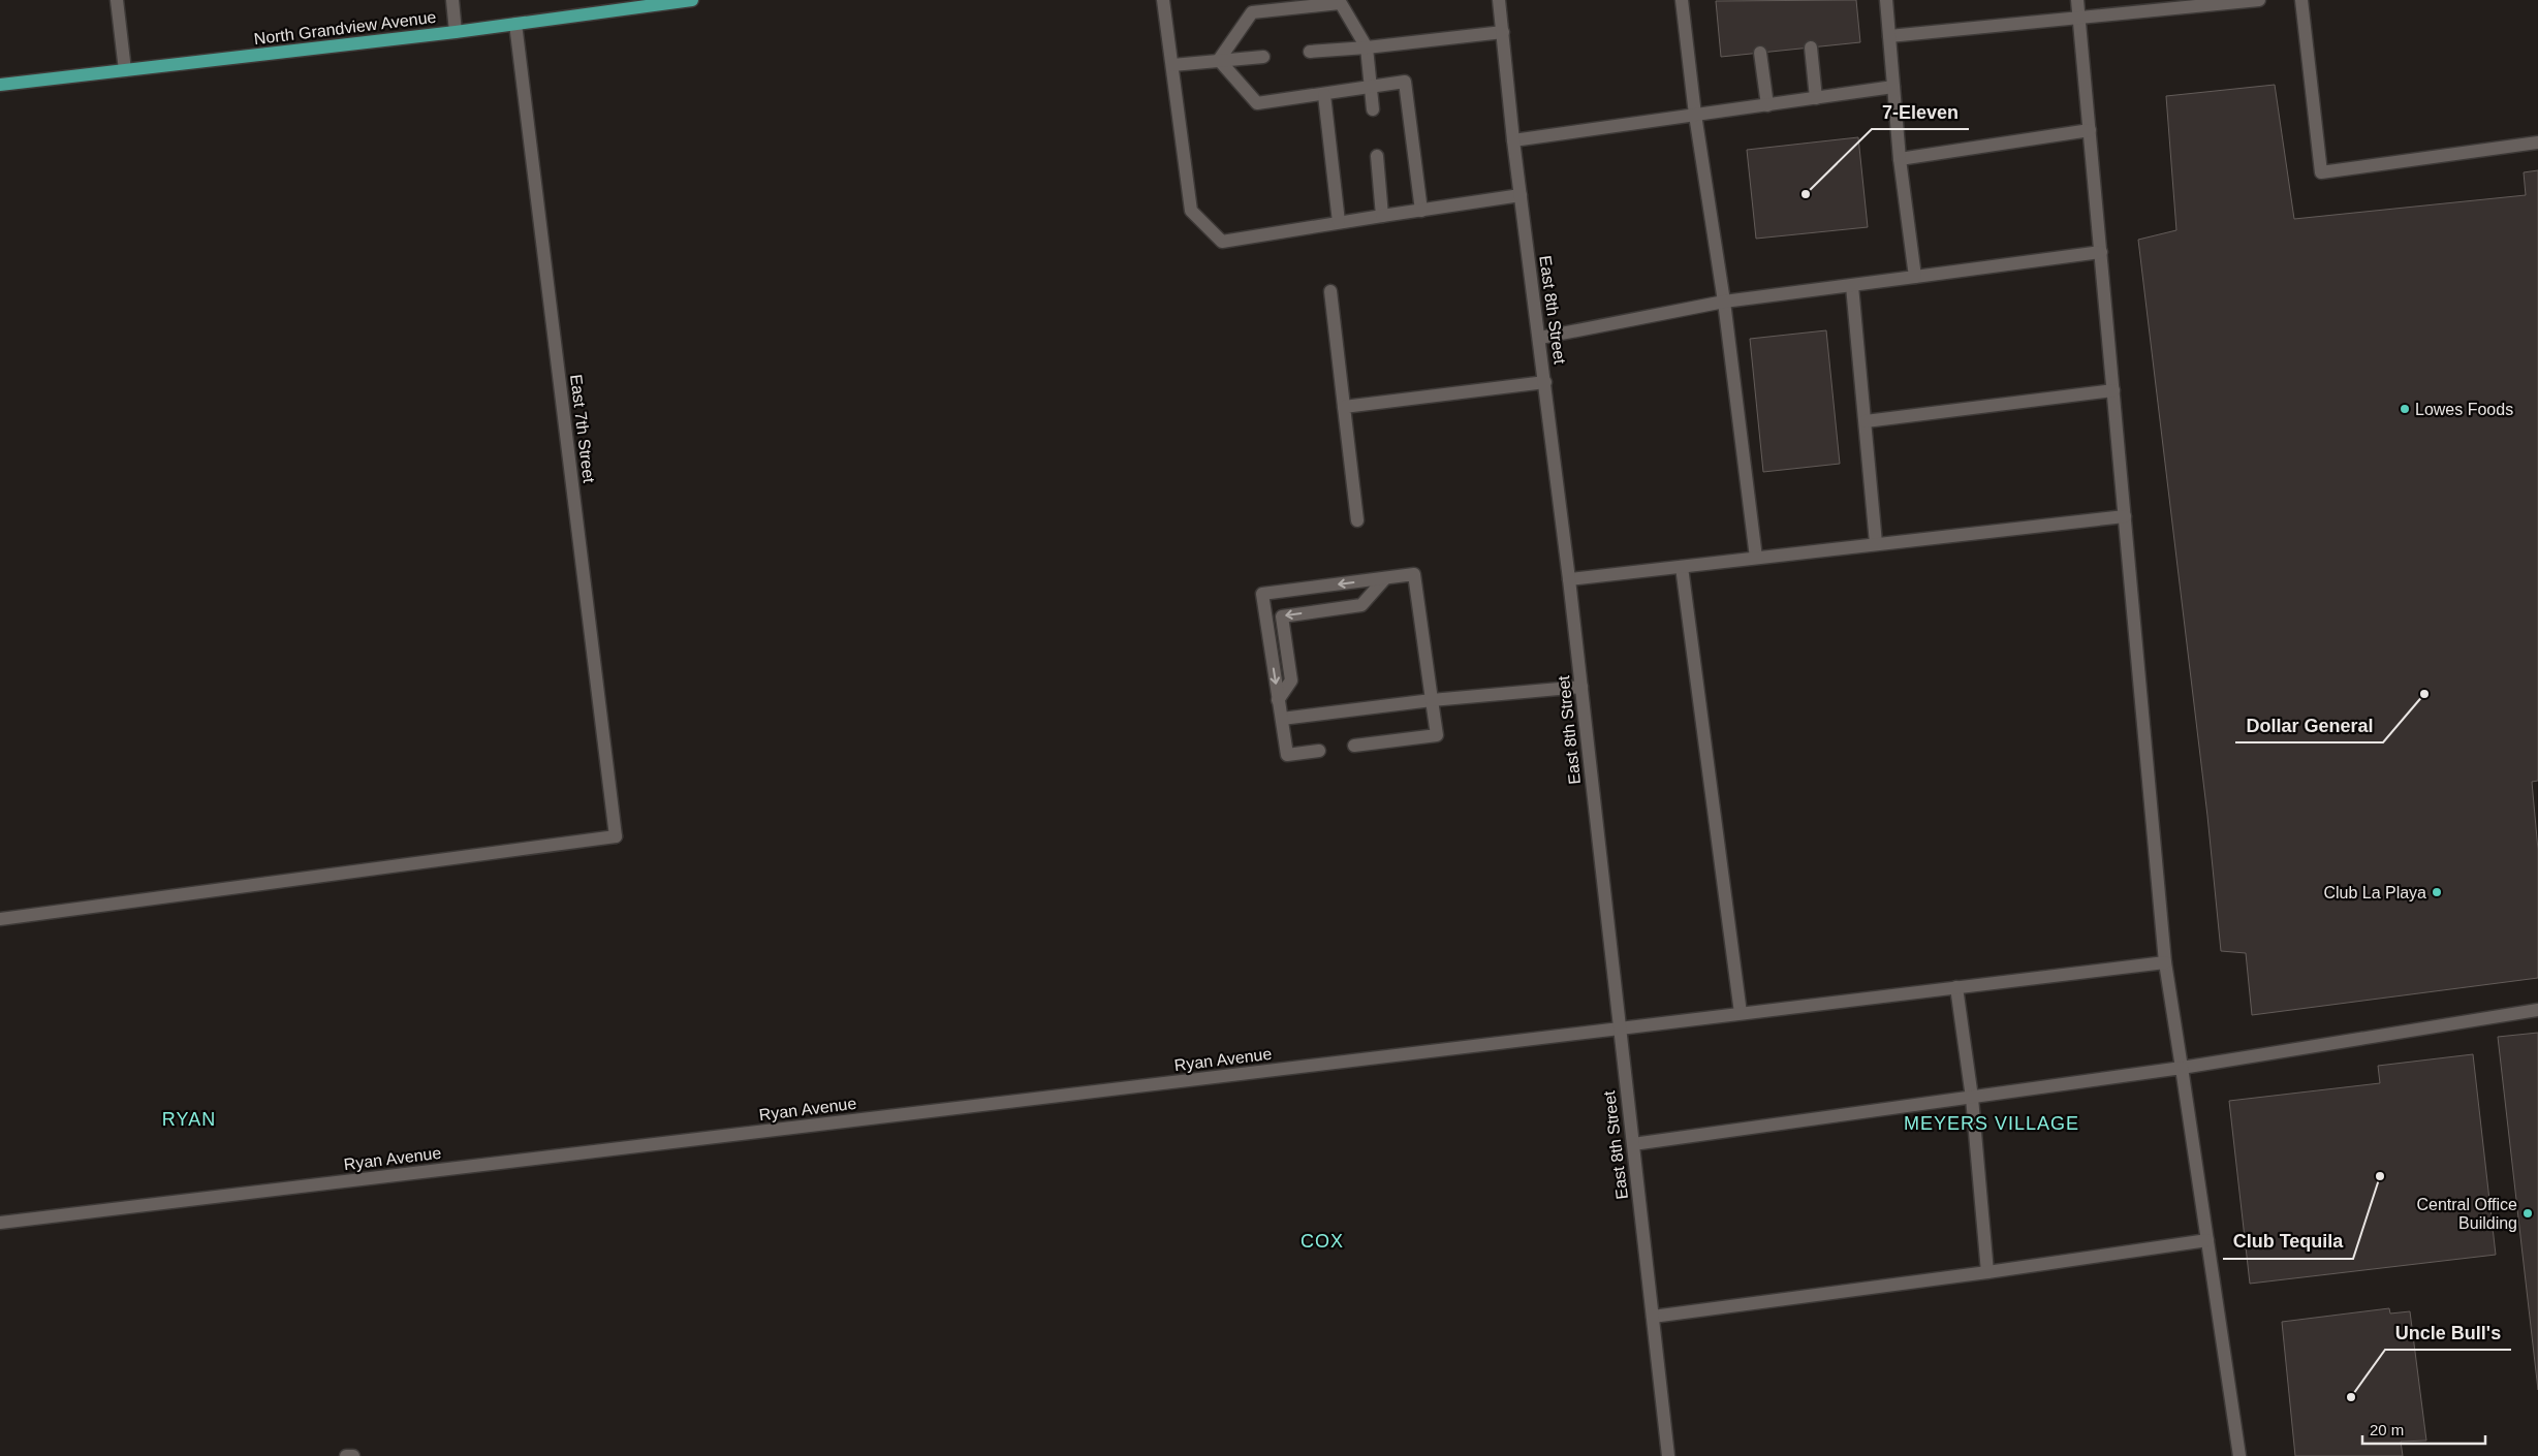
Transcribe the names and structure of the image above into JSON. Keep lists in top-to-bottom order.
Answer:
{
  "streets": {
    "main road": ["North Grandview Avenue"],
    "street": ["East 8th Street", "East 7th Street", "Ryan Avenue"]
  },
  "crossings": [
    ["North Grandview Avenue", "East 7th Street"],
    ["East 8th Street", "Ryan Avenue"]
  ],
  "districts": ["RYAN", "MEYERS VILLAGE", "COX"],
  "places": [
    "7-Eleven",
    "Lowes Foods",
    "Dollar General",
    "Club La Playa",
    "Club Tequila",
    "Central Office Building",
    "Uncle Bull's"
  ],
  "scale_bar": "20 m"
}
